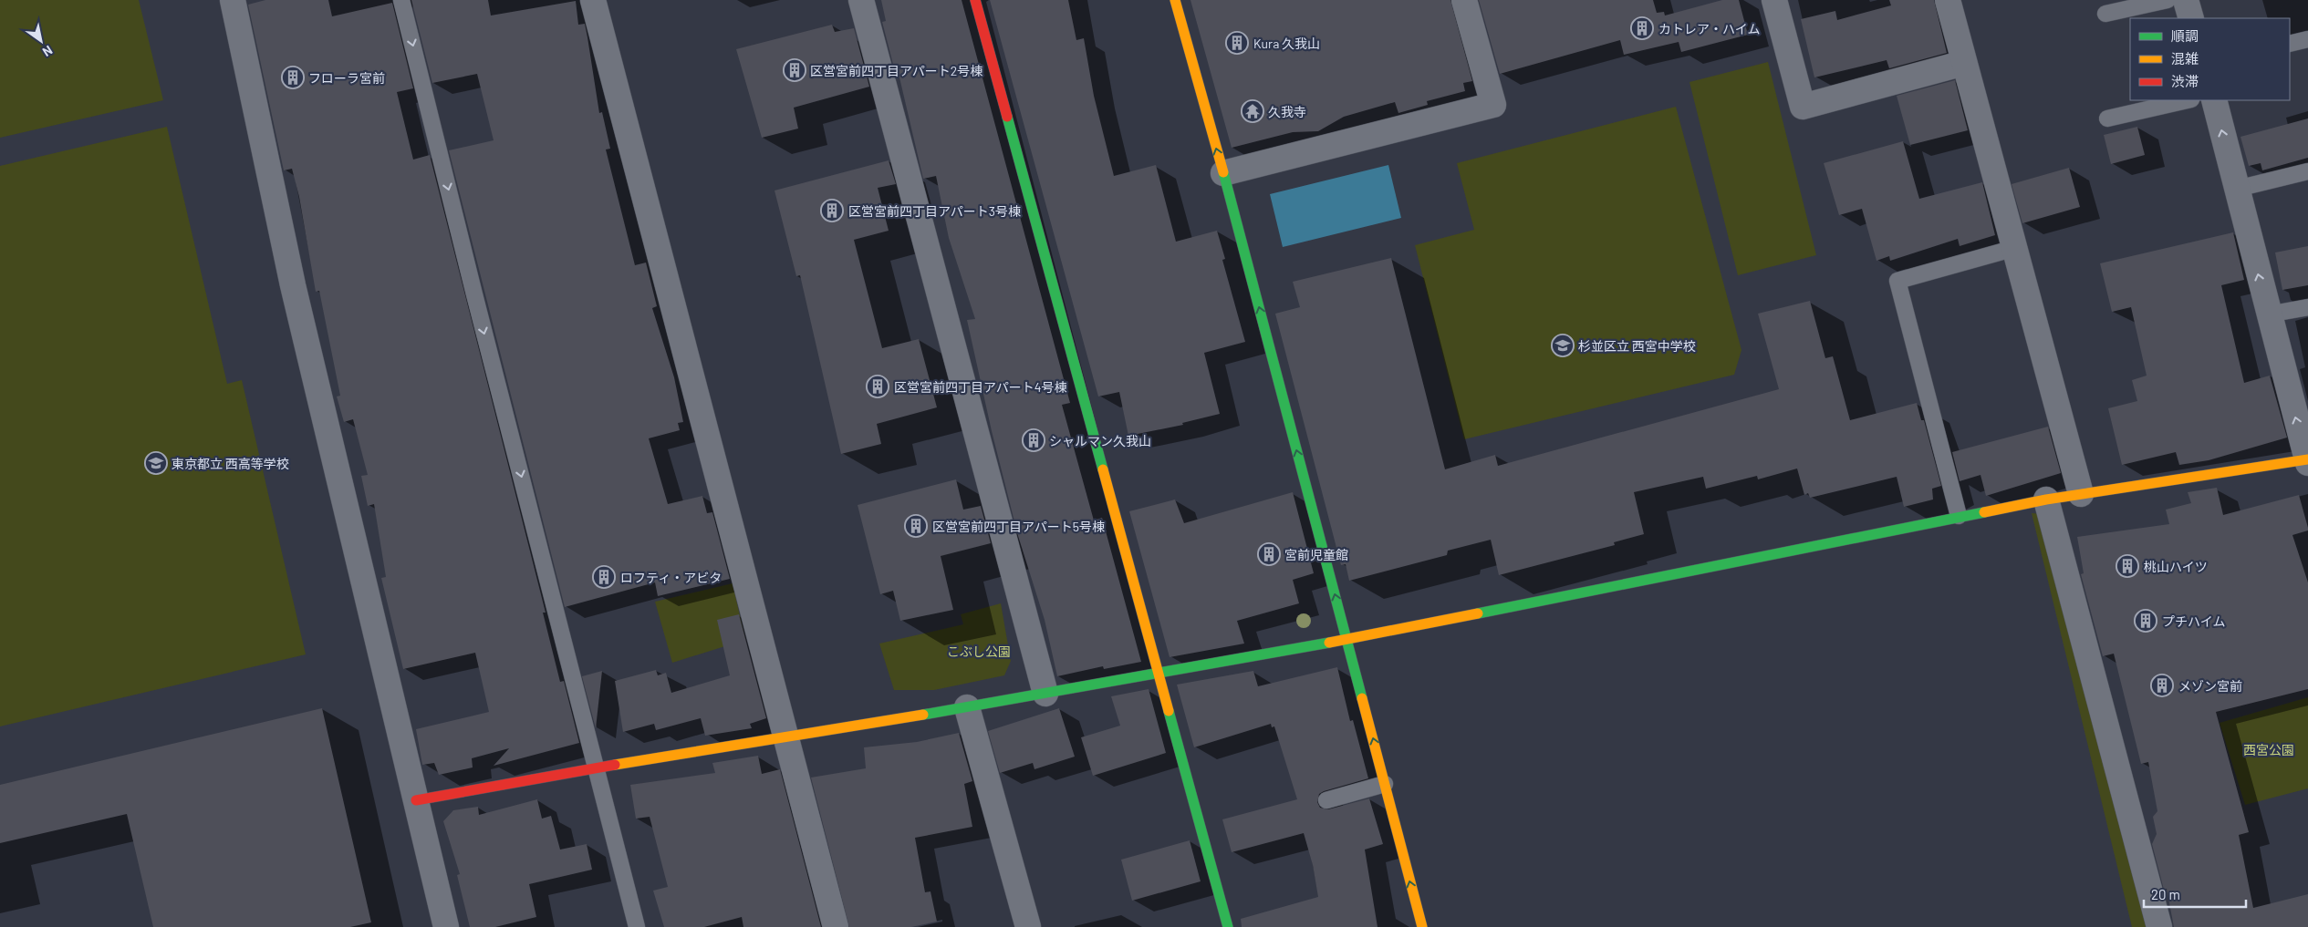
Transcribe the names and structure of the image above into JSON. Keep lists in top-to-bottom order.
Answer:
{
  "parks": ["こぶし公園", "西宮公園"],
  "places": {
    "building": [
      "カトレア・ハイム",
      "Kura 久我山",
      "区営宮前四丁目アパート2号棟",
      "フローラ宮前",
      "区営宮前四丁目アパート3号棟",
      "区営宮前四丁目アパート4号棟",
      "シャルマン久我山",
      "区営宮前四丁目アパート5号棟",
      "宮前児童館",
      "桃山ハイツ",
      "ロフティ・アビタ",
      "プチハイム",
      "メゾン宮前"
    ],
    "temple": ["久我寺"],
    "school or university": ["杉並区立 西宮中学校", "東京都立 西高等学校"]
  },
  "legend": ["順調", "混雑", "渋滞"],
  "scale_bar": "20 m",
  "north": "bottom right"
}
